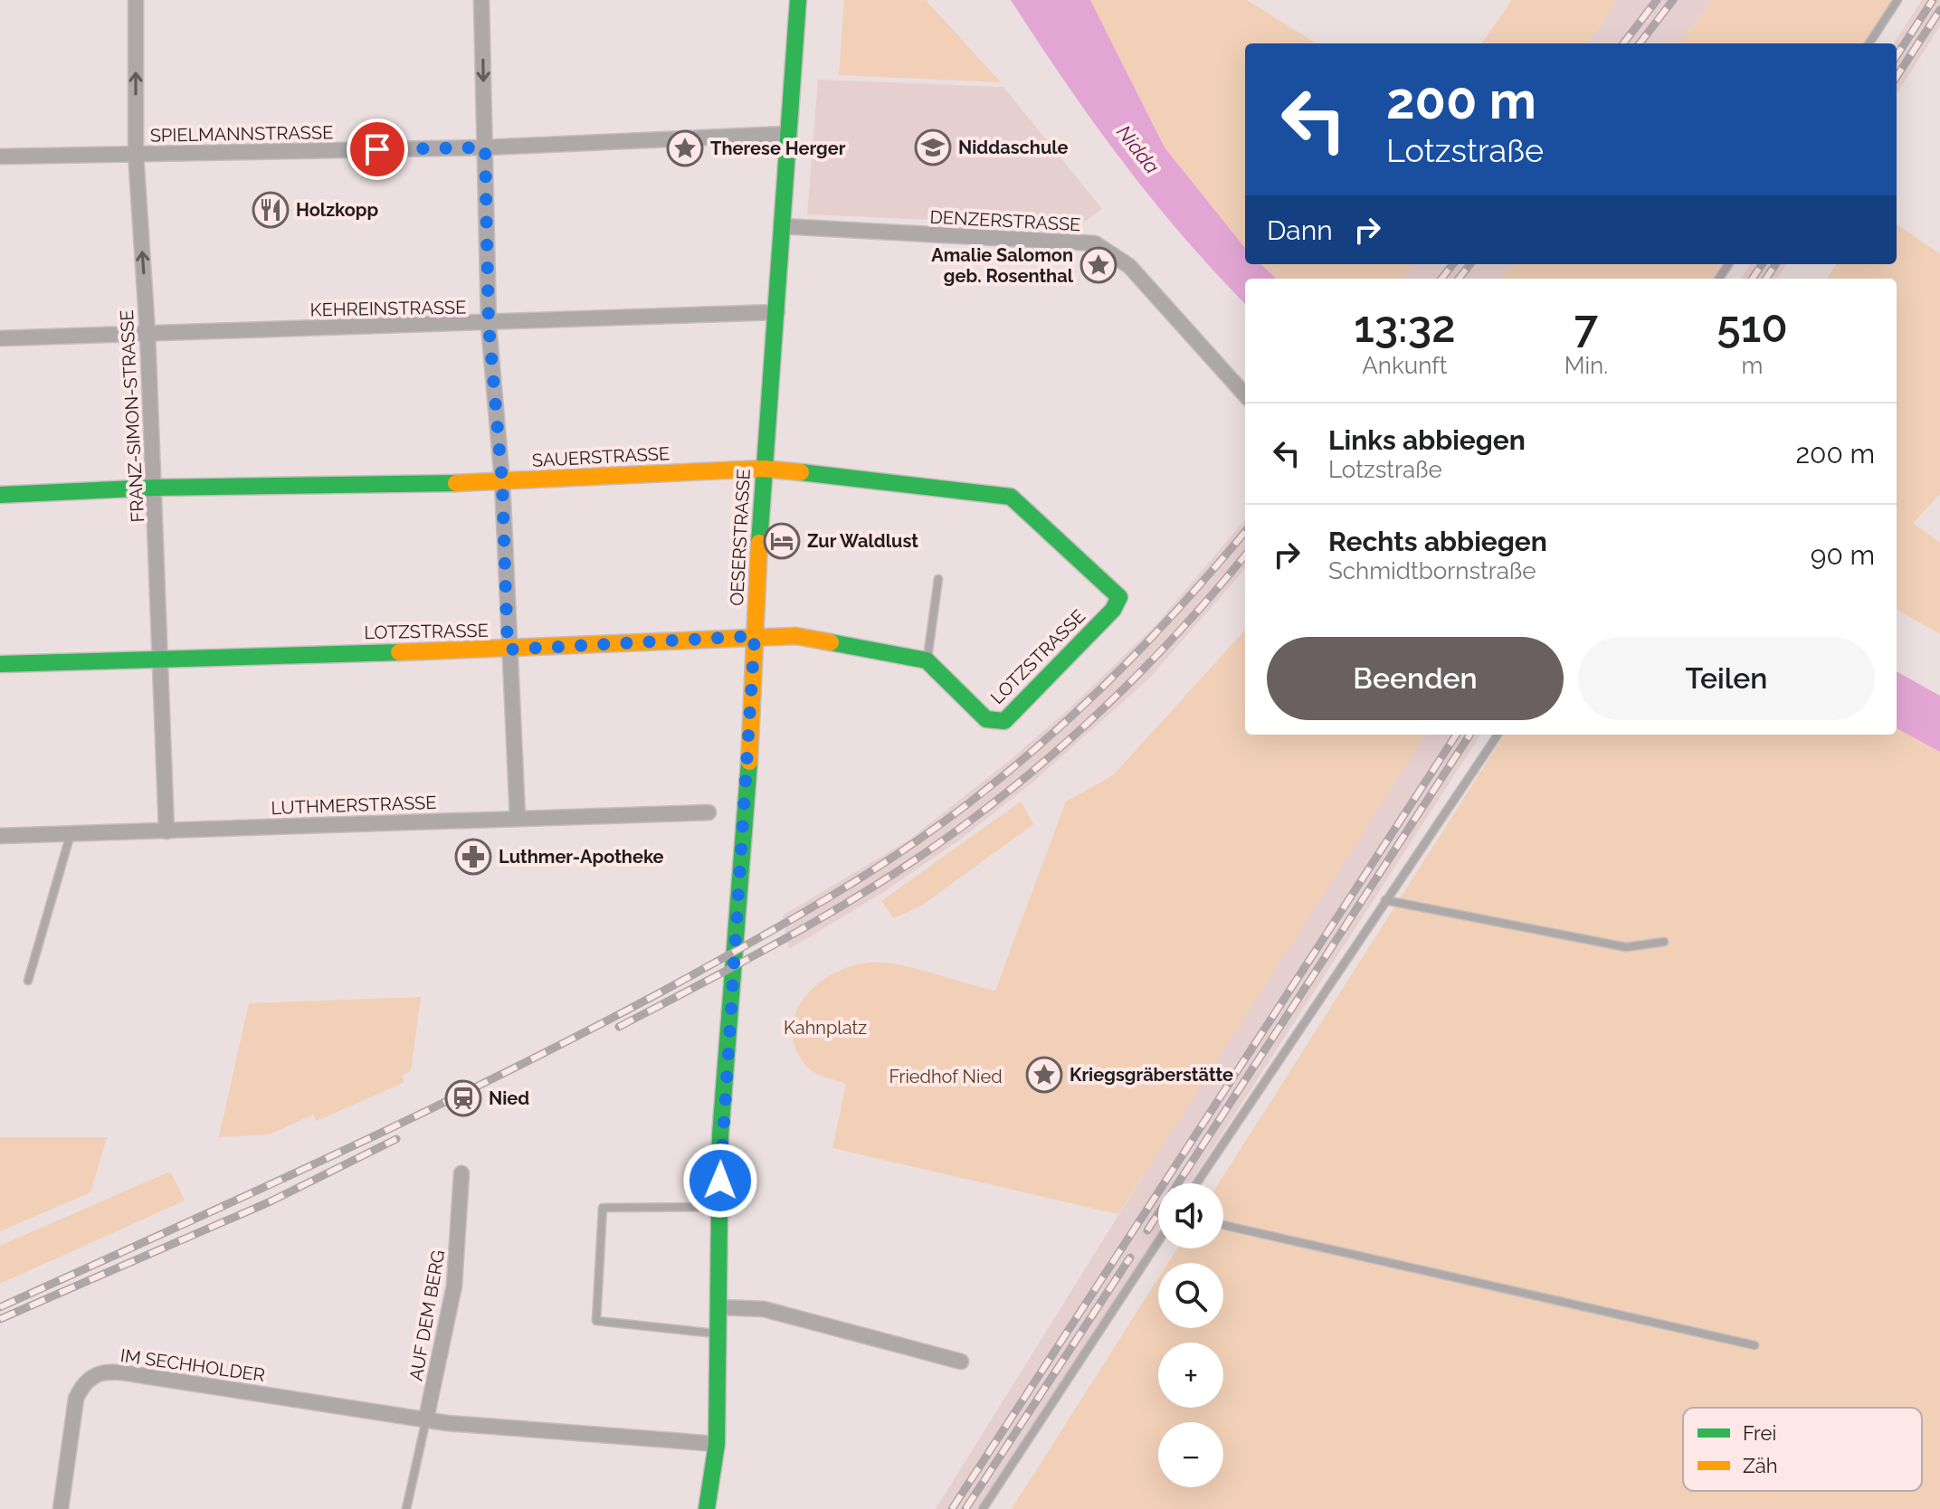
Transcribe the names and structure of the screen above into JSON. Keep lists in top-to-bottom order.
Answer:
{
  "streets": {
    "street": [
      "SPIELMANNSTRASSE",
      "DENZERSTRASSE",
      "KEHREINSTRASSE",
      "FRANZ-SIMON-STRASSE",
      "SAUERSTRASSE",
      "OESERSTRASSE",
      "LOTZSTRASSE",
      "LUTHMERSTRASSE",
      "AUF DEM BERG",
      "IM SECHHOLDER"
    ]
  },
  "crossings": [
    ["SPIELMANNSTRASSE", "FRANZ-SIMON-STRASSE"],
    ["SPIELMANNSTRASSE", "OESERSTRASSE"],
    ["DENZERSTRASSE", "OESERSTRASSE"],
    ["KEHREINSTRASSE", "FRANZ-SIMON-STRASSE"],
    ["KEHREINSTRASSE", "OESERSTRASSE"],
    ["FRANZ-SIMON-STRASSE", "SAUERSTRASSE"],
    ["FRANZ-SIMON-STRASSE", "LOTZSTRASSE"],
    ["FRANZ-SIMON-STRASSE", "LUTHMERSTRASSE"],
    ["SAUERSTRASSE", "OESERSTRASSE"],
    ["SAUERSTRASSE", "LOTZSTRASSE"],
    ["OESERSTRASSE", "LOTZSTRASSE"],
    ["OESERSTRASSE", "IM SECHHOLDER"],
    ["AUF DEM BERG", "IM SECHHOLDER"]
  ],
  "one_way": ["FRANZ-SIMON-STRASSE"],
  "water": ["Nidda"],
  "parks": ["Kahnplatz", "Friedhof Nied"],
  "places": {
    "school or university": ["Niddaschule"],
    "place": ["Therese Herger", "Amalie Salomon geb. Rosenthal", "Kriegsgräberstätte"],
    "restaurant": ["Holzkopp"],
    "hotel": ["Zur Waldlust"],
    "pharmacy": ["Luthmer-Apotheke"],
    "station": ["Nied"]
  },
  "legend": ["Frei", "Zäh"],
  "page": {
    "turn": ["200 m", "Lotzstraße"],
    "then": "Dann",
    "eta": [
      "13:32",
      "Ankunft",
      "7",
      "Min.",
      "510",
      "m"
    ],
    "list": [
      {
        "name": "Links abbiegen",
        "note": "Lotzstraße",
        "value": "200 m"
      },
      {
        "name": "Rechts abbiegen",
        "note": "Schmidtbornstraße",
        "value": "90 m"
      }
    ],
    "buttons": ["Beenden", "Teilen"],
    "map_buttons": ["+", "−"]
  }
}
